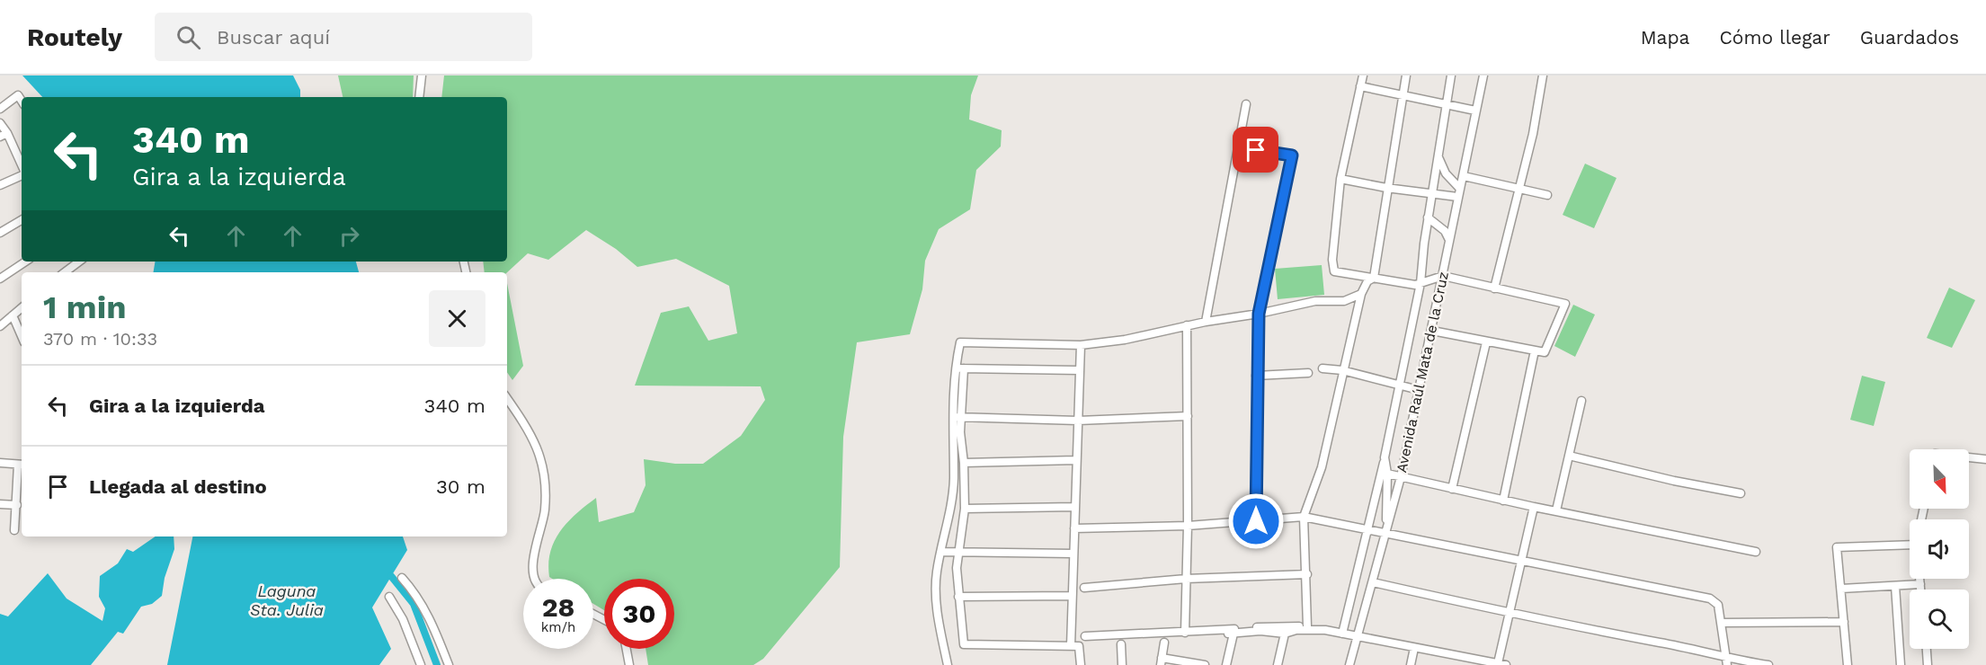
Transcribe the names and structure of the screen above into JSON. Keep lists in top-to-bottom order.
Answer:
{
  "streets": {
    "street": ["Avenida Raúl Mata de la Cruz"]
  },
  "water": ["Laguna Sta. Julia"],
  "north": "bottom right",
  "page": {
    "header": "Routely",
    "search": "Buscar aquí",
    "nav": ["Mapa", "Cómo llegar", "Guardados"],
    "turn": ["340 m", "Gira a la izquierda"],
    "heading": ["1 min", "370 m · 10:33"],
    "list": [
      {
        "name": "Gira a la izquierda",
        "value": "340 m"
      },
      {
        "name": "Llegada al destino",
        "value": "30 m"
      }
    ],
    "speed": "28 km/h",
    "limit": "30"
  }
}
